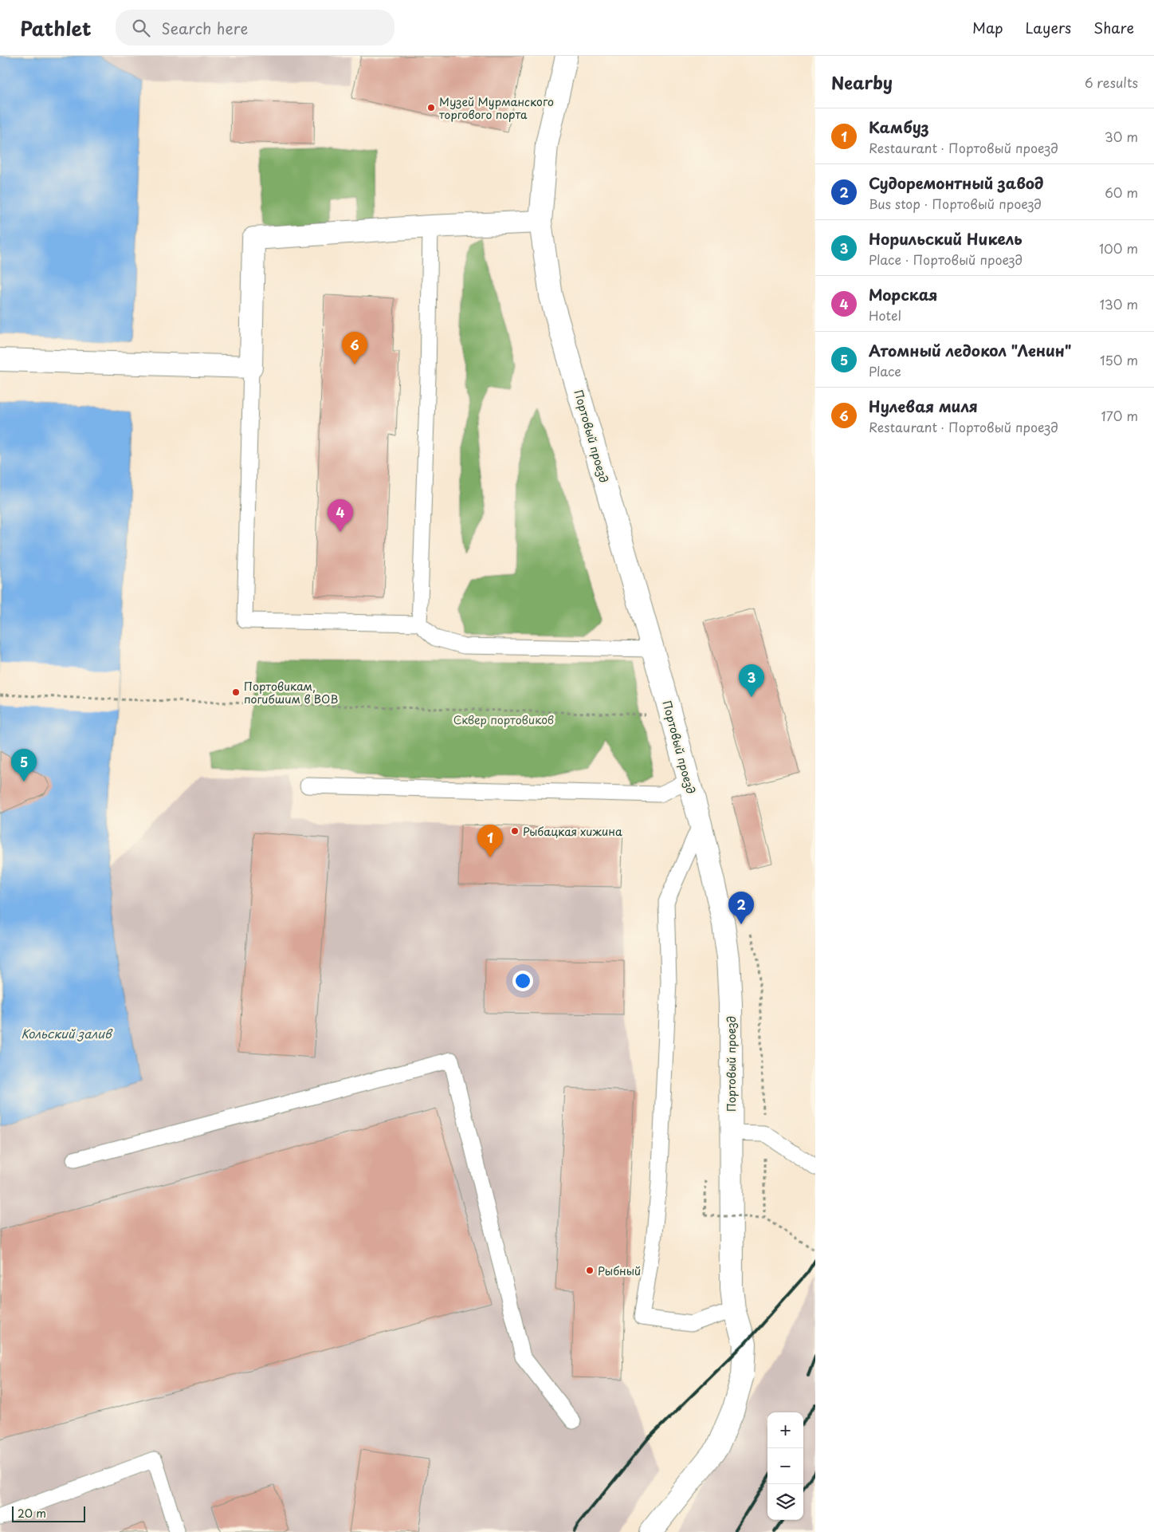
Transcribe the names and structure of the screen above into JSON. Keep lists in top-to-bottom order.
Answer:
{
  "streets": {
    "street": ["Портовый проезд"]
  },
  "water": ["Кольский залив"],
  "parks": ["Сквер портовиков"],
  "places": [
    "Музей Мурманского торгового порта",
    "Портовикам, погибшим в ВОВ",
    "Рыбацкая хижина",
    "Рыбный"
  ],
  "scale_bar": "20 m",
  "page": {
    "header": "Pathlet",
    "search": "Search here",
    "nav": ["Map", "Layers", "Share"],
    "heading": ["Nearby", "6 results"],
    "list": [
      {
        "mark": "1",
        "name": "Камбуз",
        "note": "Restaurant · Портовый проезд",
        "value": "30 m"
      },
      {
        "mark": "2",
        "name": "Судоремонтный завод",
        "note": "Bus stop · Портовый проезд",
        "value": "60 m"
      },
      {
        "mark": "3",
        "name": "Норильский Никель",
        "note": "Place · Портовый проезд",
        "value": "100 m"
      },
      {
        "mark": "4",
        "name": "Морская",
        "note": "Hotel",
        "value": "130 m"
      },
      {
        "mark": "5",
        "name": "Атомный ледокол \"Ленин\"",
        "note": "Place",
        "value": "150 m"
      },
      {
        "mark": "6",
        "name": "Нулевая миля",
        "note": "Restaurant · Портовый проезд",
        "value": "170 m"
      }
    ],
    "pins": [
      "6",
      "4",
      "3",
      "5",
      "1",
      "2"
    ],
    "map_buttons": ["+", "−"],
    "scale": "20 m"
  }
}
